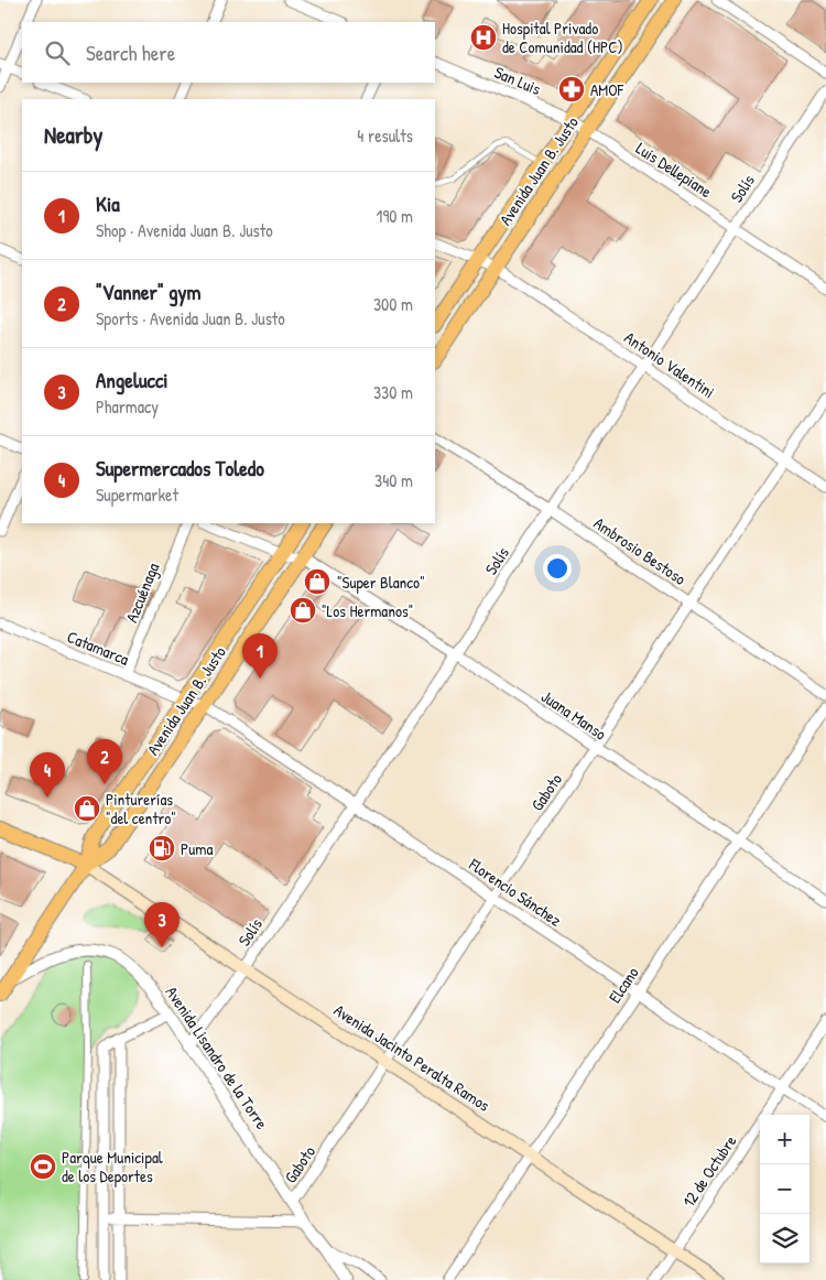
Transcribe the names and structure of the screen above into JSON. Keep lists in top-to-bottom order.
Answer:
{
  "streets": {
    "main road": ["Avenida Juan B. Justo", "Avenida Jacinto Peralta Ramos"],
    "street": [
      "San Luis",
      "Luis Dellepiane",
      "Solís",
      "Antonio Valentini",
      "Ambrosio Bestoso",
      "Azcuénaga",
      "Catamarca",
      "Juana Manso",
      "Gaboto",
      "Florencio Sánchez",
      "Elcano",
      "Avenida Lisandro de la Torre",
      "12 de Octubre"
    ]
  },
  "crossings": [
    ["San Luis", "Luis Dellepiane"],
    ["San Luis", "Avenida Juan B. Justo"],
    ["Luis Dellepiane", "Avenida Juan B. Justo"],
    ["Luis Dellepiane", "Solís"],
    ["Avenida Juan B. Justo", "Antonio Valentini"],
    ["Avenida Juan B. Justo", "Catamarca"],
    ["Avenida Juan B. Justo", "Juana Manso"],
    ["Avenida Juan B. Justo", "Florencio Sánchez"],
    ["Avenida Juan B. Justo", "Avenida Lisandro de la Torre"],
    ["Avenida Juan B. Justo", "Avenida Jacinto Peralta Ramos"],
    ["Solís", "Antonio Valentini"],
    ["Solís", "Ambrosio Bestoso"],
    ["Solís", "Juana Manso"],
    ["Solís", "Florencio Sánchez"],
    ["Solís", "Avenida Lisandro de la Torre"],
    ["Solís", "Avenida Jacinto Peralta Ramos"],
    ["Antonio Valentini", "Gaboto"],
    ["Ambrosio Bestoso", "Gaboto"],
    ["Azcuénaga", "Catamarca"],
    ["Catamarca", "Florencio Sánchez"],
    ["Juana Manso", "Gaboto"],
    ["Juana Manso", "Elcano"],
    ["Gaboto", "Florencio Sánchez"],
    ["Gaboto", "Avenida Lisandro de la Torre"],
    ["Gaboto", "Avenida Jacinto Peralta Ramos"],
    ["Florencio Sánchez", "Elcano"],
    ["Florencio Sánchez", "12 de Octubre"],
    ["Elcano", "Avenida Jacinto Peralta Ramos"],
    ["Avenida Jacinto Peralta Ramos", "12 de Octubre"]
  ],
  "places": {
    "hospital": ["Hospital Privado de Comunidad (HPC)"],
    "pharmacy": ["AMOF"],
    "shop": ["\"Super Blanco\"", "\"Los Hermanos\"", "Pinturerías \"del centro\""],
    "fuel station": ["Puma"],
    "sports": ["Parque Municipal de los Deportes"]
  },
  "page": {
    "search": "Search here",
    "heading": ["Nearby", "4 results"],
    "list": [
      {
        "mark": "1",
        "name": "Kia",
        "note": "Shop · Avenida Juan B. Justo",
        "value": "190 m"
      },
      {
        "mark": "2",
        "name": "\"Vanner\" gym",
        "note": "Sports · Avenida Juan B. Justo",
        "value": "300 m"
      },
      {
        "mark": "3",
        "name": "Angelucci",
        "note": "Pharmacy",
        "value": "330 m"
      },
      {
        "mark": "4",
        "name": "Supermercados Toledo",
        "note": "Supermarket",
        "value": "340 m"
      }
    ],
    "pins": [
      "1",
      "2",
      "4",
      "3"
    ],
    "map_buttons": ["+", "−"]
  }
}
